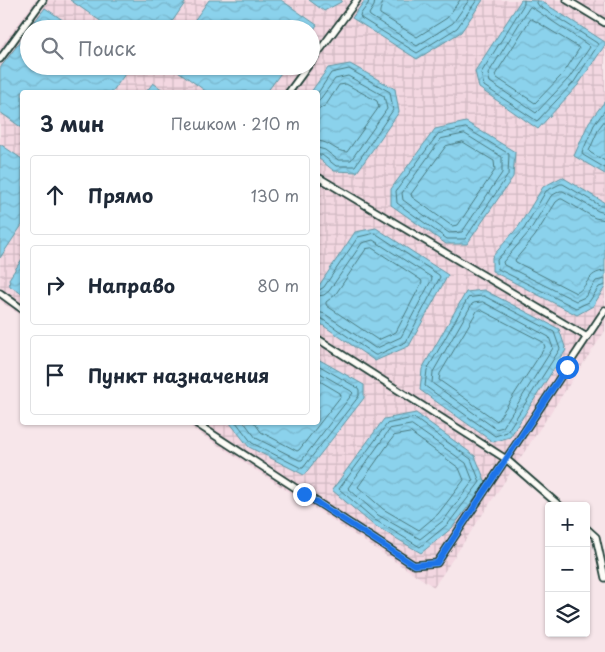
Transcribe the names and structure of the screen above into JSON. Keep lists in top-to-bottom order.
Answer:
{
  "page": {
    "search": "Поиск",
    "heading": ["3 мин", "Пешком · 210 m"],
    "list": [
      ["Прямо", "130 m"],
      ["Направо", "80 m"],
      "Пункт назначения"
    ],
    "map_buttons": ["+", "−"]
  }
}
